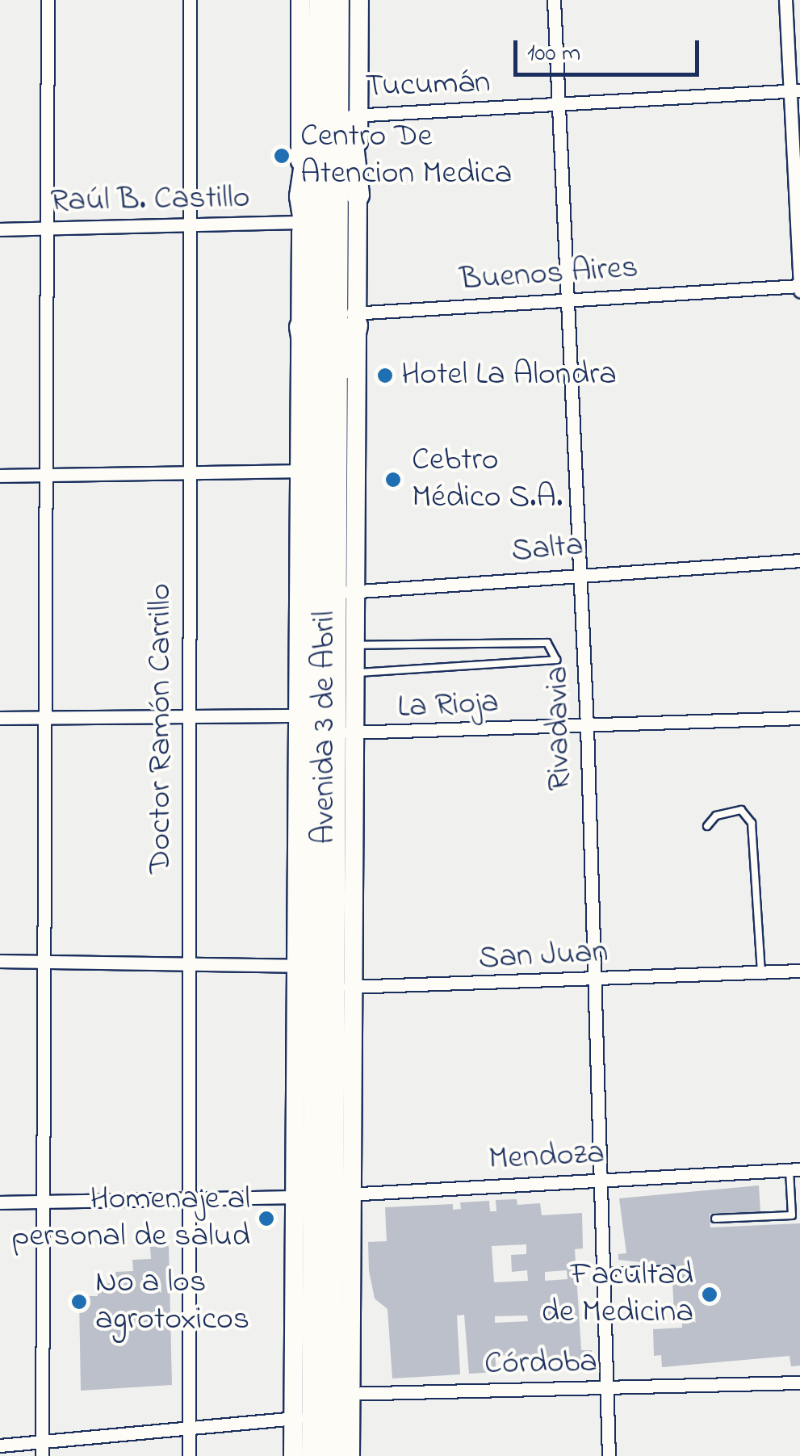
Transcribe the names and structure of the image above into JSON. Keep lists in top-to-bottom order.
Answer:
{
  "streets": {
    "highway": ["Avenida 3 de Abril"],
    "street": [
      "Tucumán",
      "Raúl B. Castillo",
      "Buenos Aires",
      "Salta",
      "La Rioja",
      "Doctor Ramón Carrillo",
      "Rivadavia",
      "San Juan",
      "Mendoza",
      "Córdoba"
    ]
  },
  "crossings": [
    ["Tucumán", "Avenida 3 de Abril"],
    ["Tucumán", "Rivadavia"],
    ["Raúl B. Castillo", "Avenida 3 de Abril"],
    ["Raúl B. Castillo", "Doctor Ramón Carrillo"],
    ["Buenos Aires", "Avenida 3 de Abril"],
    ["Buenos Aires", "Rivadavia"],
    ["Salta", "Avenida 3 de Abril"],
    ["Salta", "Rivadavia"],
    ["La Rioja", "Avenida 3 de Abril"],
    ["La Rioja", "Doctor Ramón Carrillo"],
    ["La Rioja", "Rivadavia"],
    ["Avenida 3 de Abril", "San Juan"],
    ["Avenida 3 de Abril", "Mendoza"],
    ["Avenida 3 de Abril", "Córdoba"],
    ["Doctor Ramón Carrillo", "Mendoza"],
    ["Rivadavia", "San Juan"],
    ["Rivadavia", "Mendoza"],
    ["Rivadavia", "Córdoba"]
  ],
  "places": [
    "Centro De Atencion Medica",
    "Hotel La Alondra",
    "Cebtro Médico S.A.",
    "Homenaje al personal de salud",
    "Facultad de Medicina",
    "No a los agrotoxicos"
  ],
  "scale_bar": "100 m"
}
